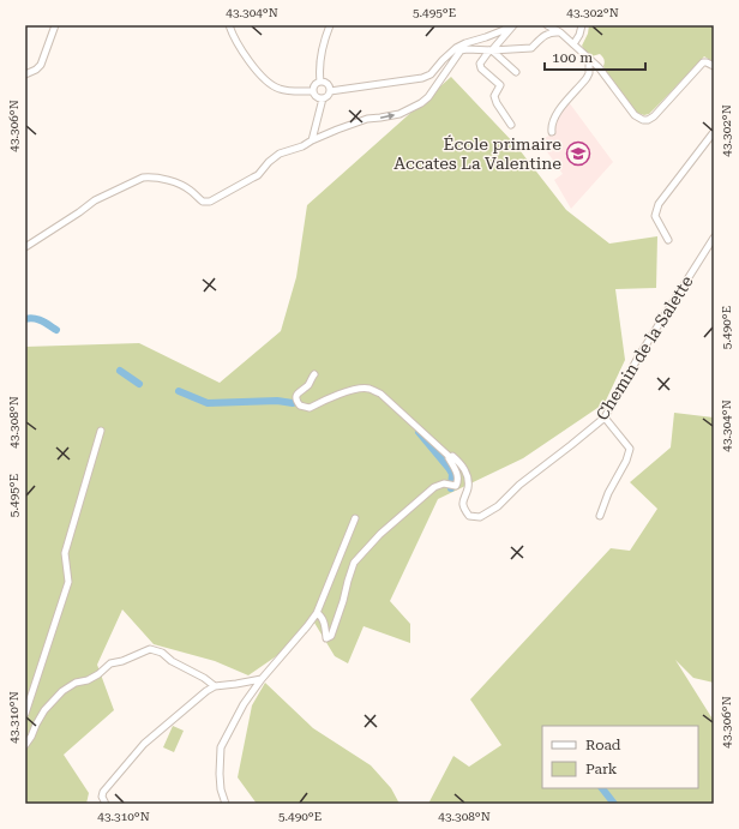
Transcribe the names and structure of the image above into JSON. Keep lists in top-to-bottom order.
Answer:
{
  "streets": {
    "street": ["Chemin de la Salette"]
  },
  "places": {
    "school or university": ["École primaire Accates La Valentine"]
  },
  "legend": ["Road", "Park"],
  "scale_bar": "100 m",
  "coordinates": [
    "43.304°N",
    "5.495°E",
    "43.302°N",
    "43.306°N",
    "5.490°E",
    "43.308°N",
    "43.310°N"
  ]
}
